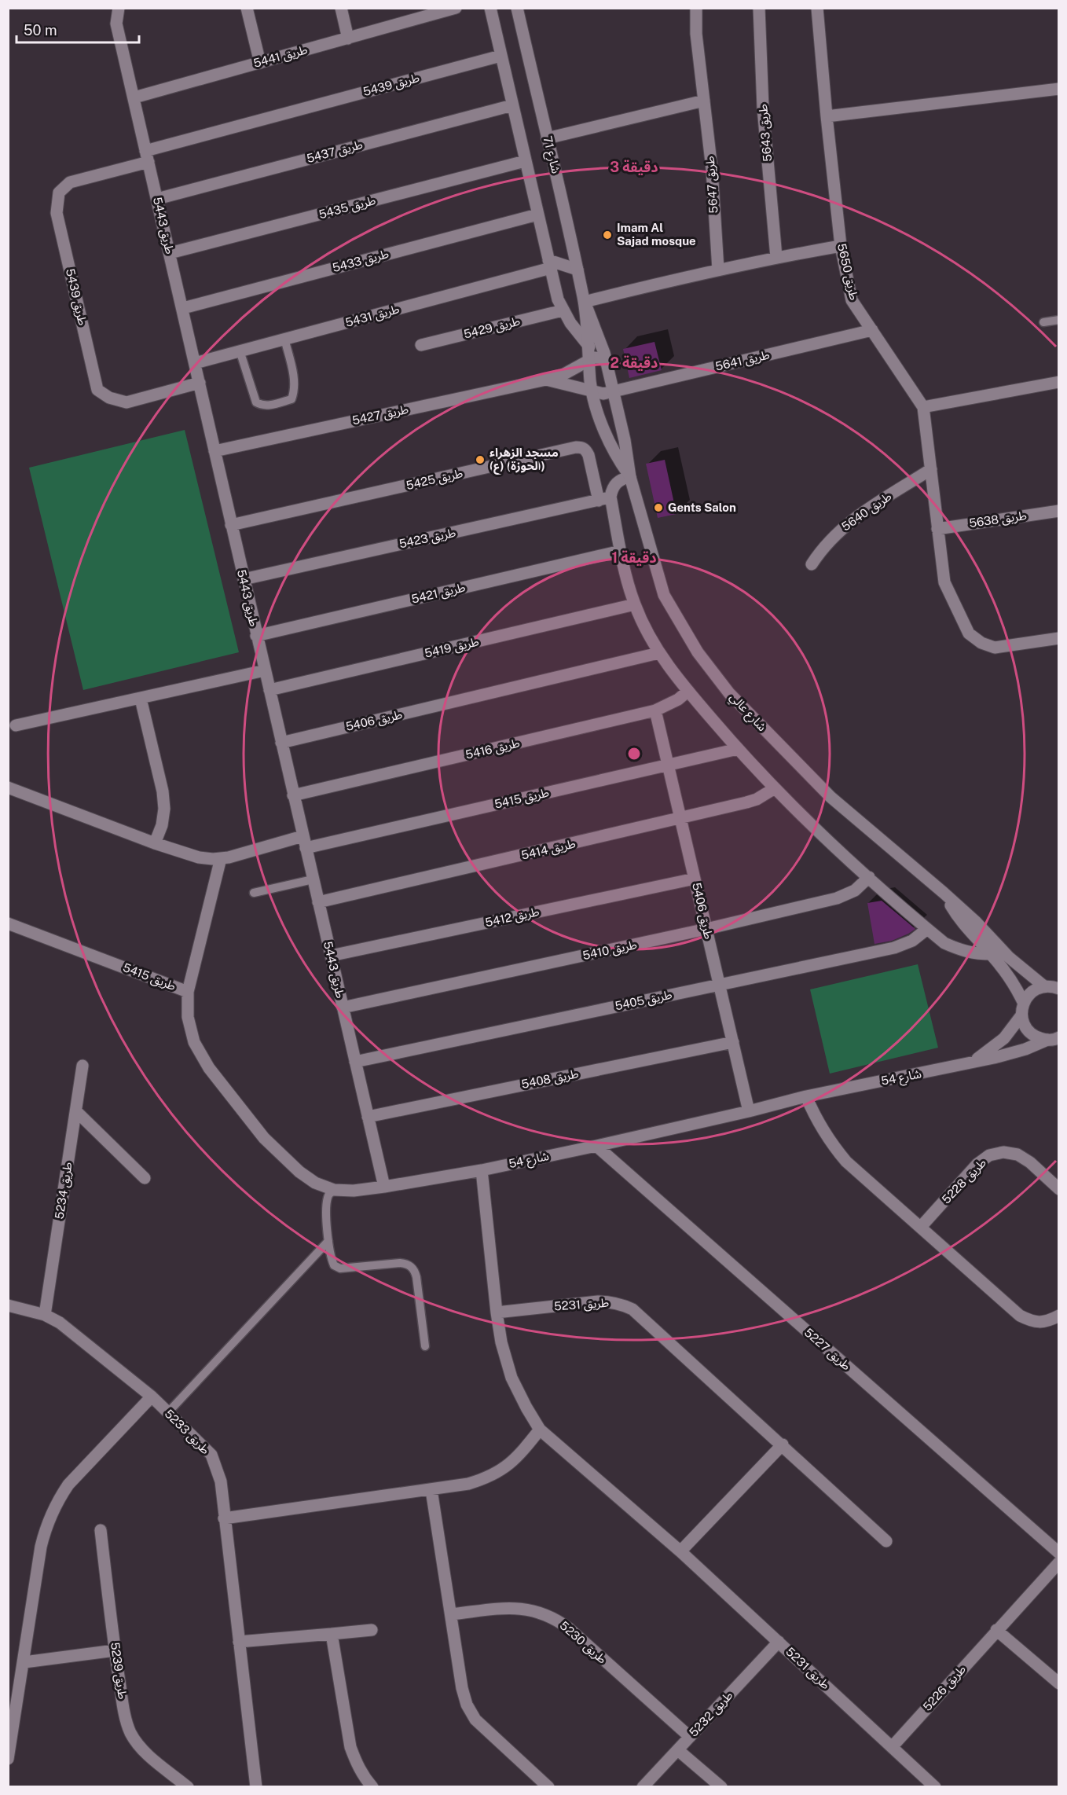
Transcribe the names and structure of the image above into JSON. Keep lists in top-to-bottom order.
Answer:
{
  "streets": {
    "street": [
      "طريق 5441",
      "طريق 5439",
      "طريق 5643",
      "طريق 5437",
      "شارع 71",
      "طريق 5647",
      "طريق 5435",
      "طريق 5443",
      "طريق 5433",
      "طريق 5650",
      "طريق 5431",
      "طريق 5429",
      "طريق 5641",
      "طريق 5427",
      "طريق 5425",
      "طريق 5640",
      "طريق 5638",
      "طريق 5423",
      "طريق 5421",
      "طريق 5419",
      "شارع عالي",
      "طريق 5406",
      "طريق 5416",
      "طريق 5415",
      "طريق 5414",
      "طريق 5412",
      "طريق 5410",
      "طريق 5405",
      "شارع 54",
      "طريق 5408",
      "طريق 5228",
      "طريق 5234",
      "طريق 5231",
      "طريق 5227",
      "طريق 5233",
      "طريق 5230",
      "طريق 5239",
      "طريق 5226",
      "طريق 5232"
    ]
  },
  "crossings": [
    ["طريق 5441", "طريق 5443"],
    ["طريق 5439", "طريق 5443"],
    ["طريق 5437", "طريق 5443"],
    ["شارع 71", "شارع عالي"],
    ["طريق 5435", "طريق 5443"],
    ["طريق 5443", "طريق 5433"],
    ["طريق 5443", "طريق 5431"],
    ["طريق 5443", "طريق 5427"],
    ["طريق 5443", "طريق 5425"],
    ["طريق 5443", "طريق 5423"],
    ["طريق 5443", "طريق 5421"],
    ["طريق 5443", "طريق 5419"],
    ["طريق 5443", "طريق 5406"],
    ["طريق 5443", "طريق 5416"],
    ["طريق 5443", "طريق 5415"],
    ["طريق 5443", "طريق 5414"],
    ["طريق 5443", "طريق 5412"],
    ["طريق 5443", "طريق 5410"],
    ["طريق 5443", "طريق 5405"],
    ["طريق 5443", "شارع 54"],
    ["طريق 5443", "طريق 5408"],
    ["طريق 5650", "طريق 5641"],
    ["طريق 5641", "طريق 5427"],
    ["طريق 5641", "شارع عالي"],
    ["طريق 5427", "شارع عالي"],
    ["طريق 5425", "طريق 5423"],
    ["شارع عالي", "شارع 54"],
    ["طريق 5406", "طريق 5416"],
    ["طريق 5406", "طريق 5415"],
    ["طريق 5406", "طريق 5414"],
    ["طريق 5406", "طريق 5412"],
    ["طريق 5406", "طريق 5410"],
    ["طريق 5406", "طريق 5405"],
    ["طريق 5406", "شارع 54"],
    ["طريق 5406", "طريق 5408"],
    ["طريق 5415", "شارع 54"],
    ["شارع 54", "طريق 5231"],
    ["شارع 54", "طريق 5227"],
    ["طريق 5234", "طريق 5233"],
    ["طريق 5231", "طريق 5226"],
    ["طريق 5231", "طريق 5232"],
    ["طريق 5230", "طريق 5232"]
  ],
  "places": ["Imam Al Sajad mosque", "مسجد الزهراء (ع) (الحوزة)", "Gents Salon"],
  "scale_bar": "50 m",
  "rings": ["3 دقيقة", "2 دقيقة", "1 دقيقة"]
}
